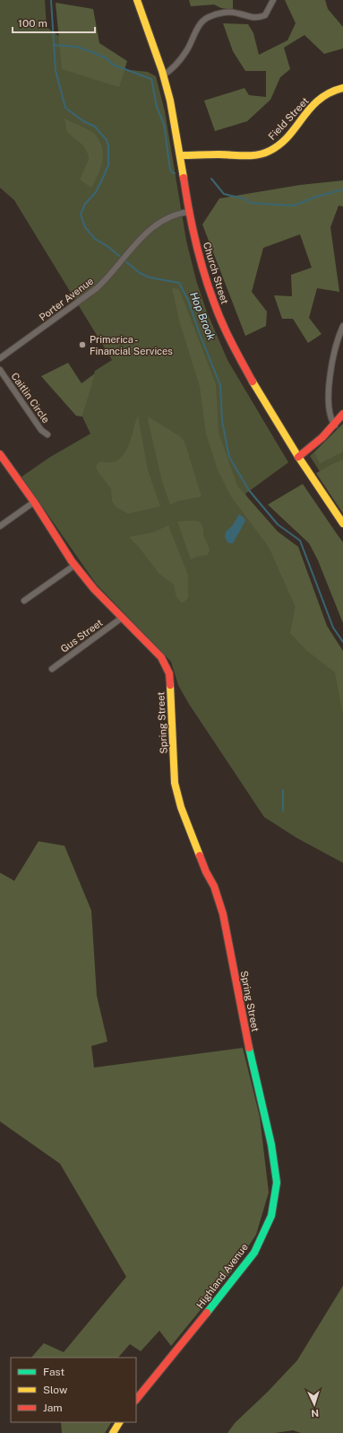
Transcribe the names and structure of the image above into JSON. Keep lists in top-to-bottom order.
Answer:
{
  "streets": {
    "main road": [
      "Field Street",
      "Church Street",
      "Spring Street",
      "Highland Avenue"
    ],
    "street": ["Porter Avenue", "Caitlin Circle", "Gus Street"]
  },
  "crossings": [
    ["Field Street", "Church Street"],
    ["Church Street", "Porter Avenue"],
    ["Gus Street", "Spring Street"],
    ["Spring Street", "Highland Avenue"]
  ],
  "water": ["Hop Brook"],
  "places": ["Primerica - Financial Services"],
  "legend": ["Fast", "Slow", "Jam"],
  "scale_bar": "100 m",
  "north": "bottom"
}
